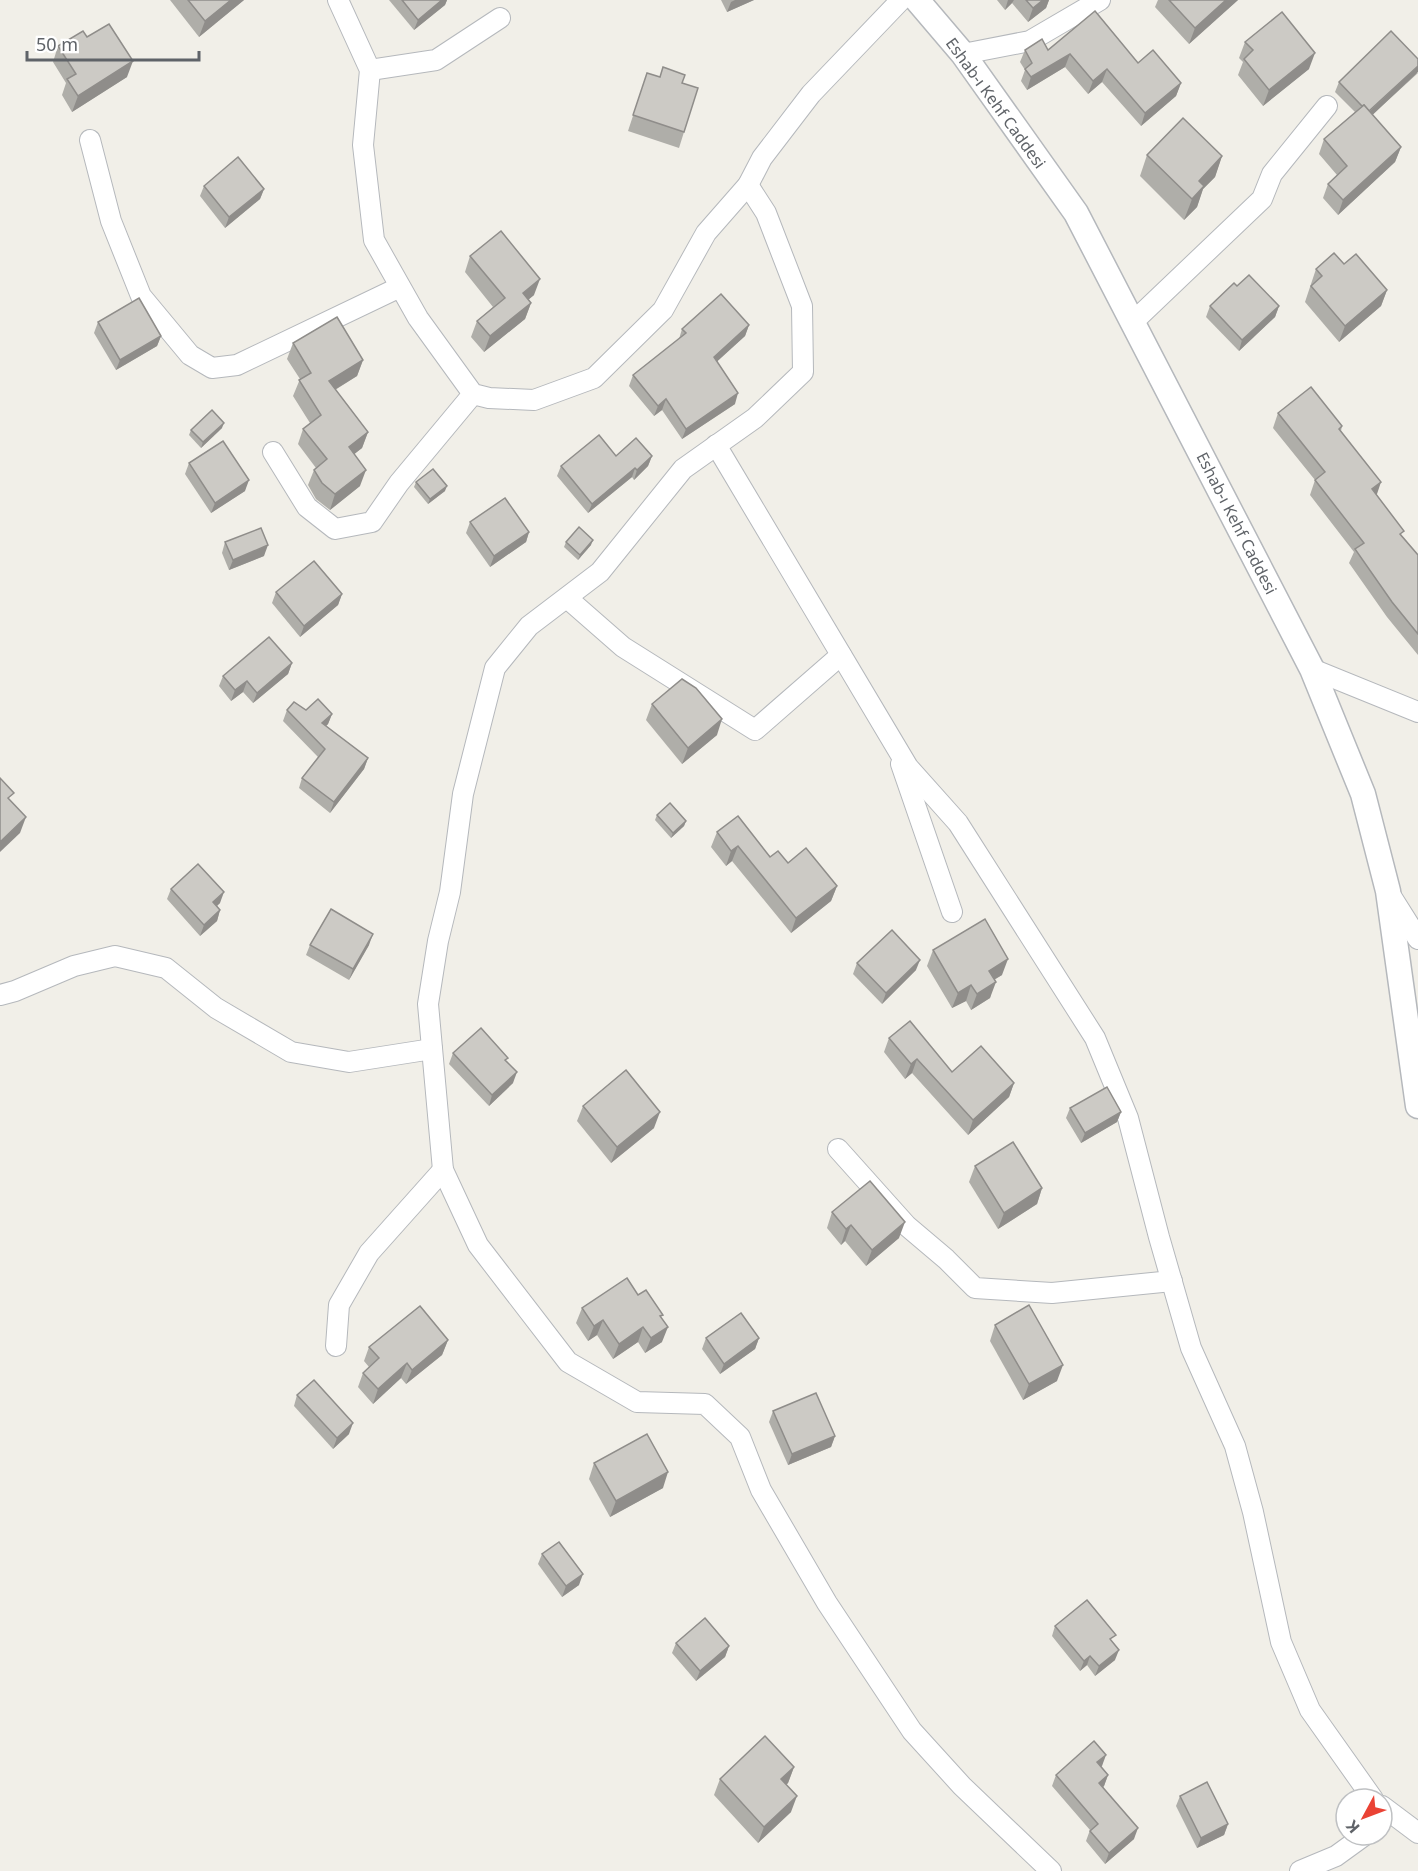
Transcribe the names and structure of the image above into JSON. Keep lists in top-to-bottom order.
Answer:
{
  "streets": {
    "street": ["Eshab-ı Kehf Caddesi"]
  },
  "scale_bar": "50 m",
  "north": "bottom left"
}
